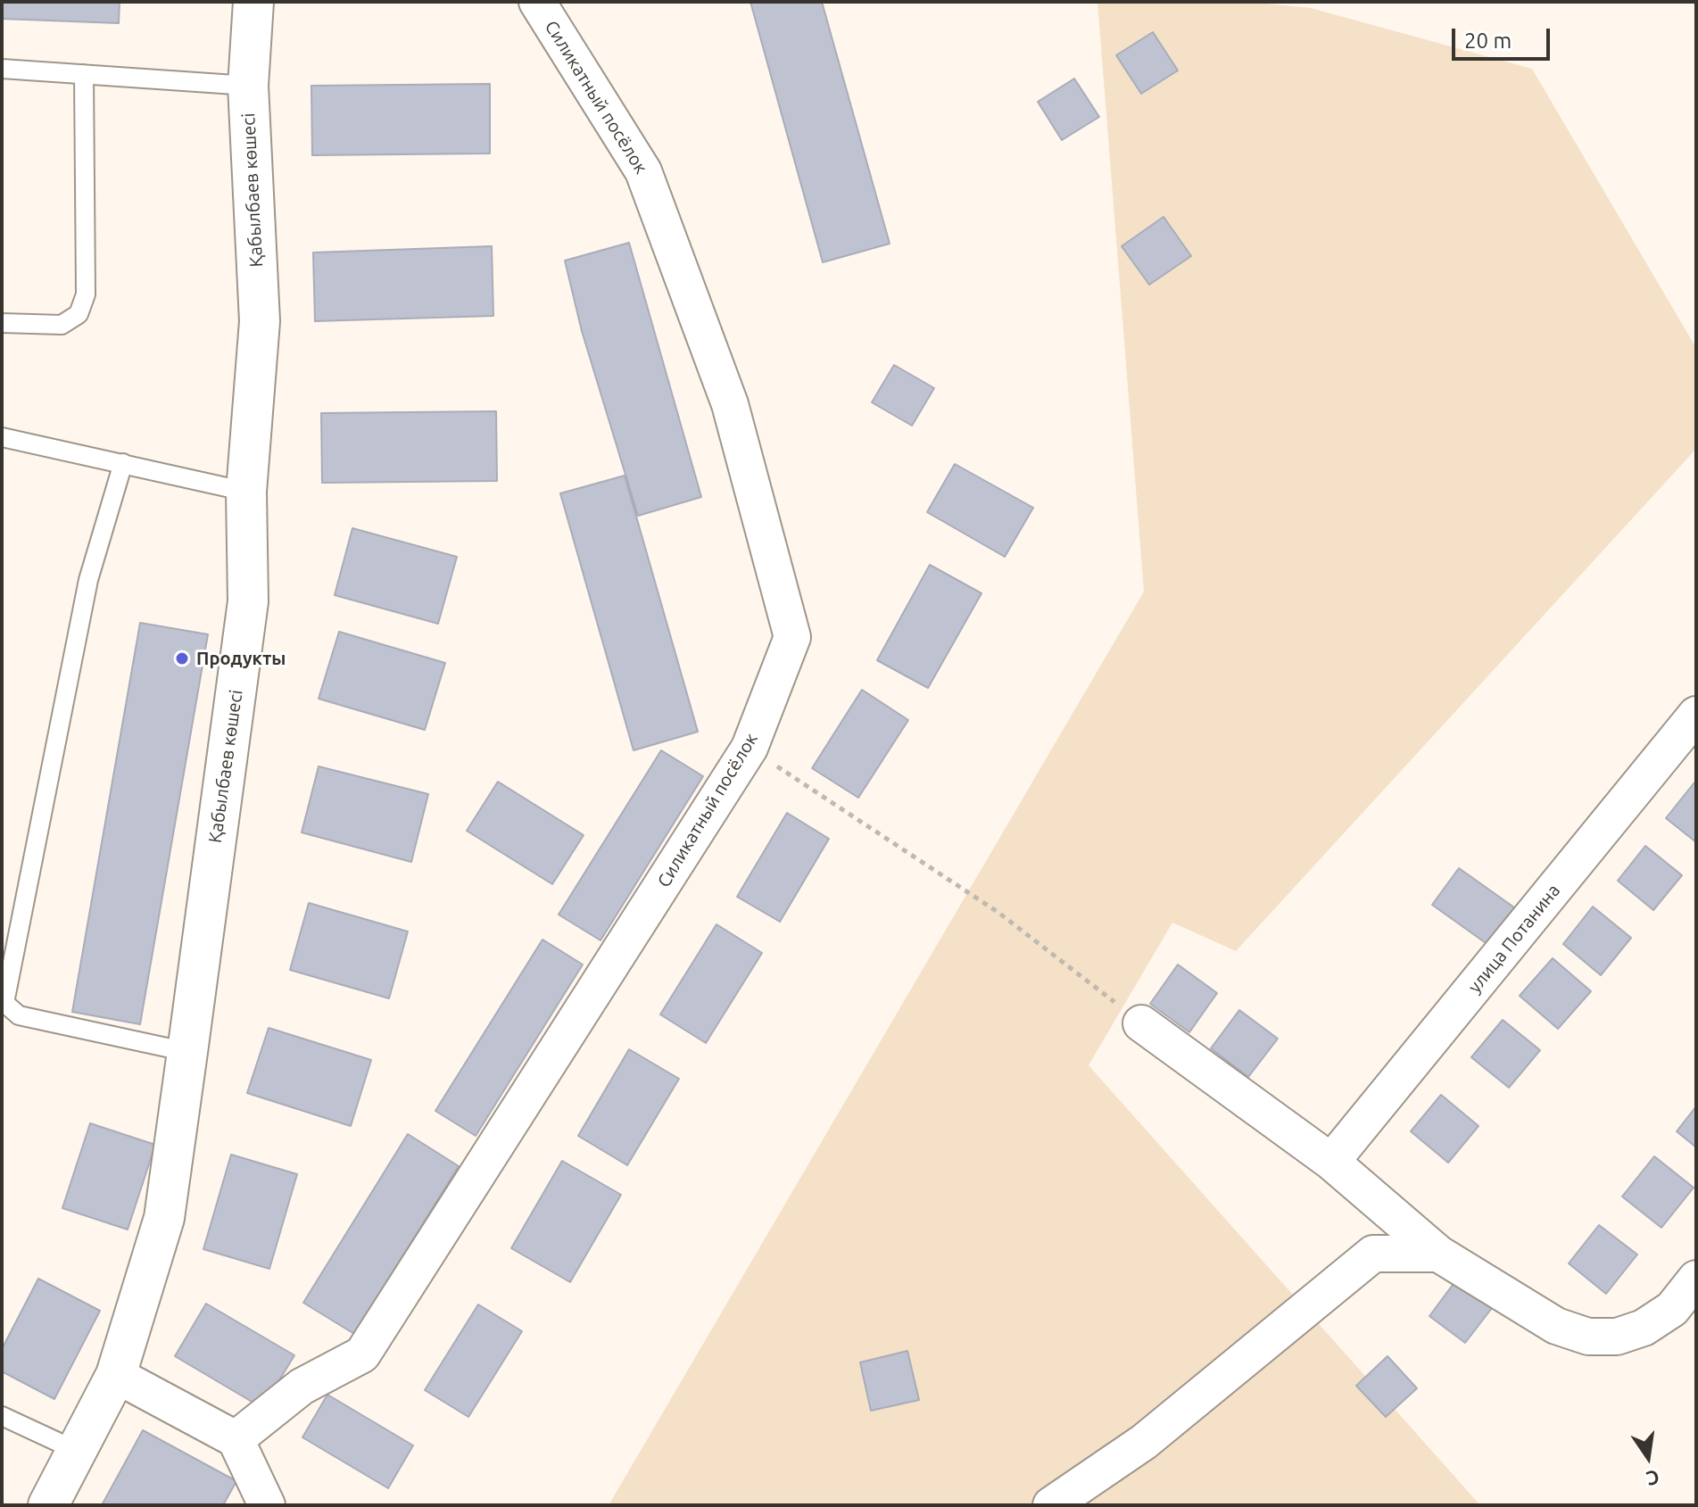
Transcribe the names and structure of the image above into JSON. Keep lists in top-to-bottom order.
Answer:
{
  "streets": {
    "main road": ["Қабылбаев көшесі"],
    "street": ["Силикатный посёлок", "улица Потанина"]
  },
  "places": ["Продукты"],
  "scale_bar": "20 m",
  "north": "bottom"
}
